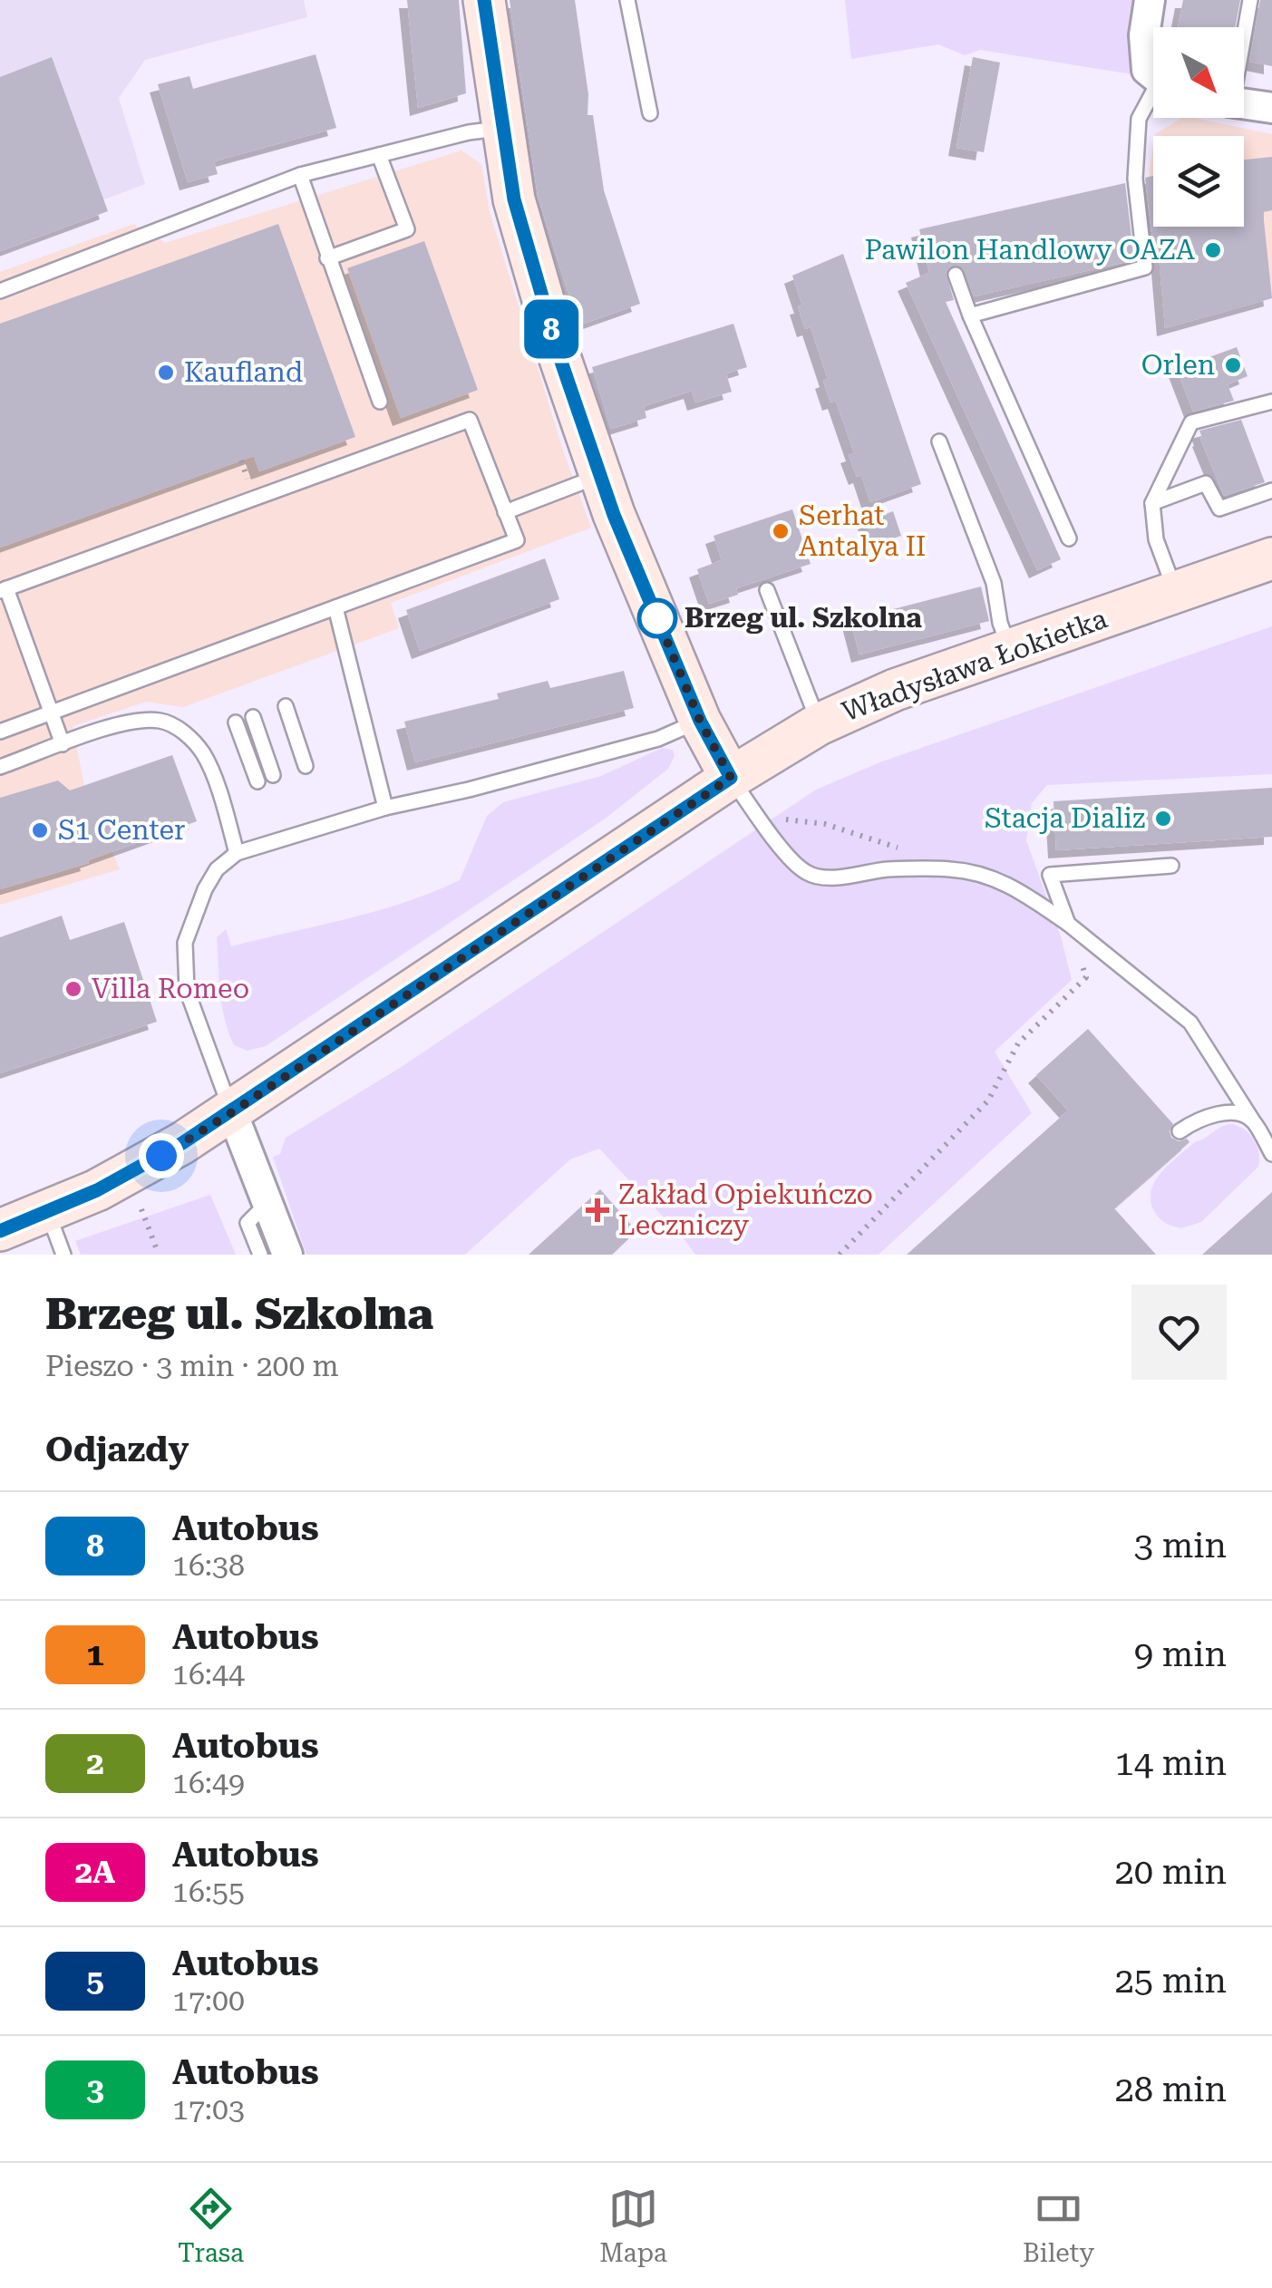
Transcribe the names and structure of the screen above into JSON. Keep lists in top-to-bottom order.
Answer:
{
  "streets": {
    "main road": ["Władysława Łokietka"]
  },
  "places": {
    "other": [
      "Pawilon Handlowy OAZA",
      "Orlen",
      "Kaufland",
      "Serhat Antalya II",
      "Brzeg ul. Szkolna",
      "Stacja Dializ",
      "S1 Center",
      "Villa Romeo"
    ],
    "health": ["Zakład Opiekuńczo Leczniczy"]
  },
  "lines": ["bus line 8"],
  "north": "bottom right",
  "page": {
    "on_map": "8",
    "heading": [
      ["Brzeg ul. Szkolna", "Pieszo · 3 min · 200 m"],
      "Odjazdy"
    ],
    "list": [
      {
        "mark": "8",
        "name": "Autobus",
        "note": "16:38",
        "value": "3 min"
      },
      {
        "mark": "1",
        "name": "Autobus",
        "note": "16:44",
        "value": "9 min"
      },
      {
        "mark": "2",
        "name": "Autobus",
        "note": "16:49",
        "value": "14 min"
      },
      {
        "mark": "2A",
        "name": "Autobus",
        "note": "16:55",
        "value": "20 min"
      },
      {
        "mark": "5",
        "name": "Autobus",
        "note": "17:00",
        "value": "25 min"
      },
      {
        "mark": "3",
        "name": "Autobus",
        "note": "17:03",
        "value": "28 min"
      }
    ],
    "tabs": ["Trasa", "Mapa", "Bilety"]
  }
}
